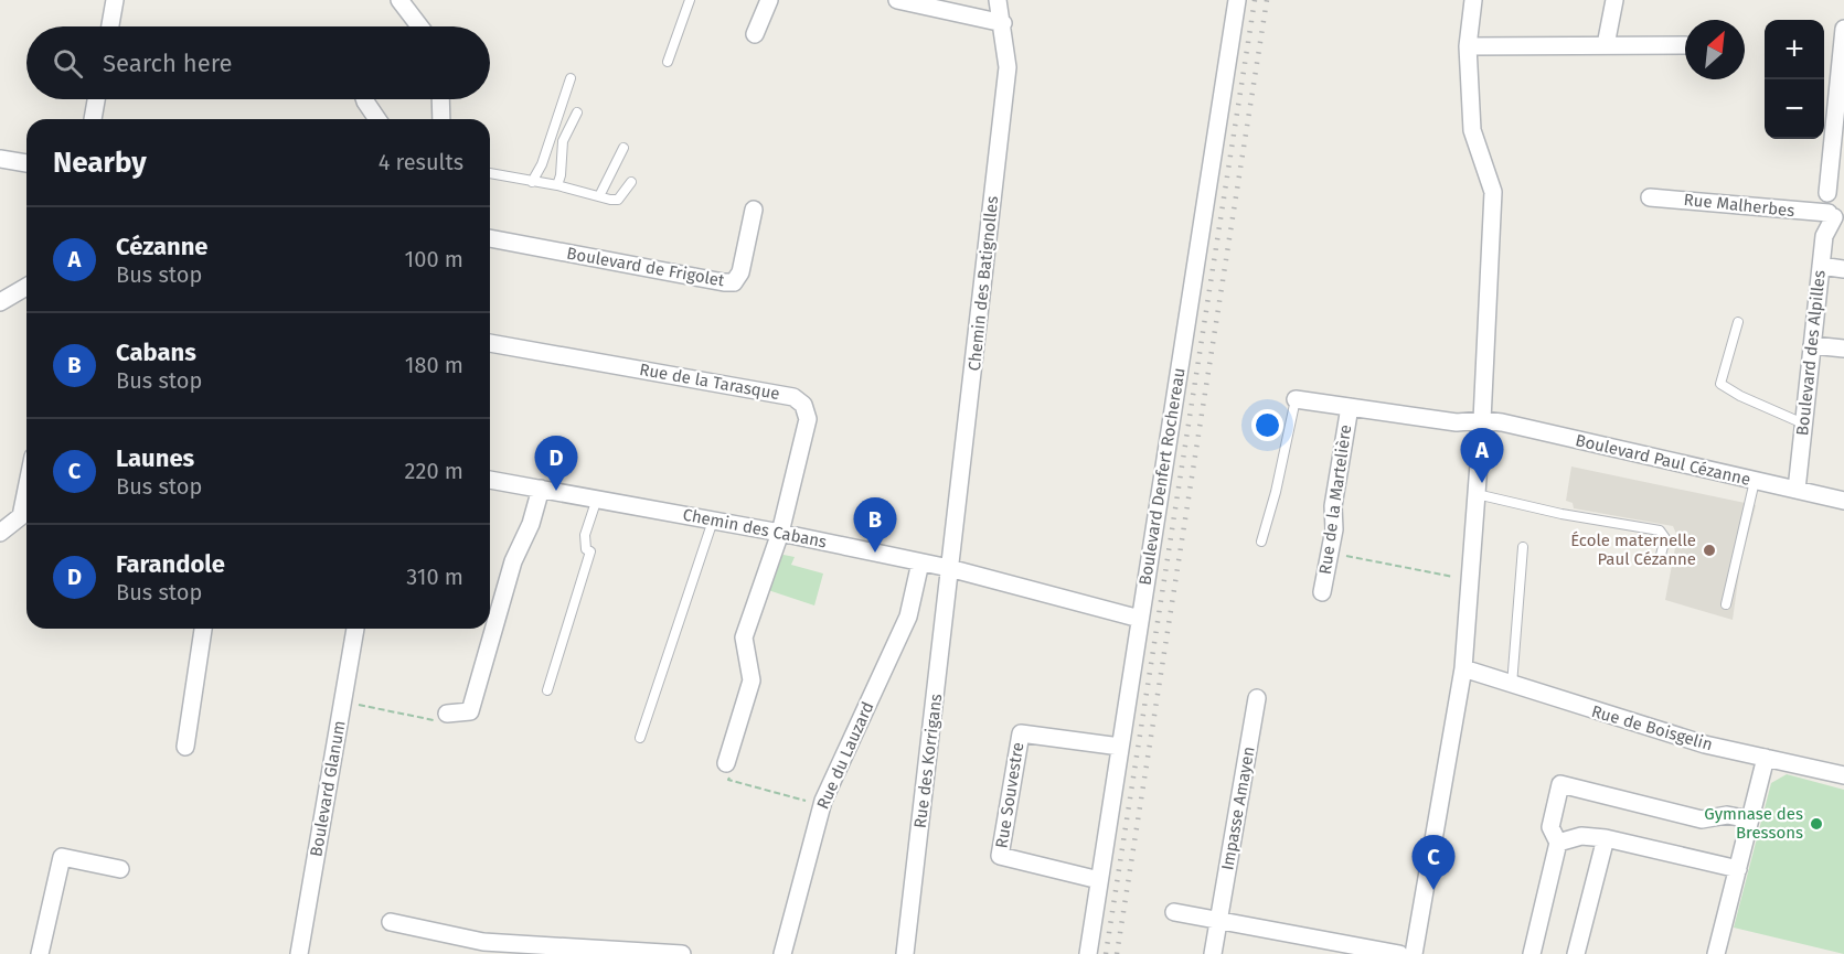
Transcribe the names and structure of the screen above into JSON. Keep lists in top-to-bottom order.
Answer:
{
  "streets": {
    "street": [
      "Rue Malherbes",
      "Boulevard de Frigolet",
      "Chemin des Batignolles",
      "Boulevard des Alpilles",
      "Rue de la Tarasque",
      "Boulevard Paul Cézanne",
      "Boulevard Denfert Rochereau",
      "Rue de la Martelière",
      "Chemin des Cabans",
      "Rue de Boisgelin",
      "Rue du Lauzard",
      "Rue des Korrigans",
      "Boulevard Glanum",
      "Rue Souvestre",
      "Impasse Amayen"
    ]
  },
  "crossings": [
    ["Rue Malherbes", "Boulevard des Alpilles"],
    ["Chemin des Batignolles", "Chemin des Cabans"],
    ["Chemin des Batignolles", "Rue des Korrigans"],
    ["Boulevard des Alpilles", "Boulevard Paul Cézanne"],
    ["Rue de la Tarasque", "Chemin des Cabans"],
    ["Boulevard Paul Cézanne", "Rue de la Martelière"],
    ["Boulevard Denfert Rochereau", "Chemin des Cabans"],
    ["Boulevard Denfert Rochereau", "Rue Souvestre"],
    ["Chemin des Cabans", "Rue du Lauzard"],
    ["Chemin des Cabans", "Rue des Korrigans"]
  ],
  "places": ["École maternelle Paul Cézanne", "Gymnase des Bressons"],
  "north": "top right",
  "page": {
    "map_buttons": ["+", "−"],
    "search": "Search here",
    "heading": ["Nearby", "4 results"],
    "list": [
      {
        "mark": "A",
        "name": "Cézanne",
        "note": "Bus stop",
        "value": "100 m"
      },
      {
        "mark": "B",
        "name": "Cabans",
        "note": "Bus stop",
        "value": "180 m"
      },
      {
        "mark": "C",
        "name": "Launes",
        "note": "Bus stop",
        "value": "220 m"
      },
      {
        "mark": "D",
        "name": "Farandole",
        "note": "Bus stop",
        "value": "310 m"
      }
    ],
    "pins": [
      "A",
      "D",
      "B",
      "C"
    ]
  }
}
